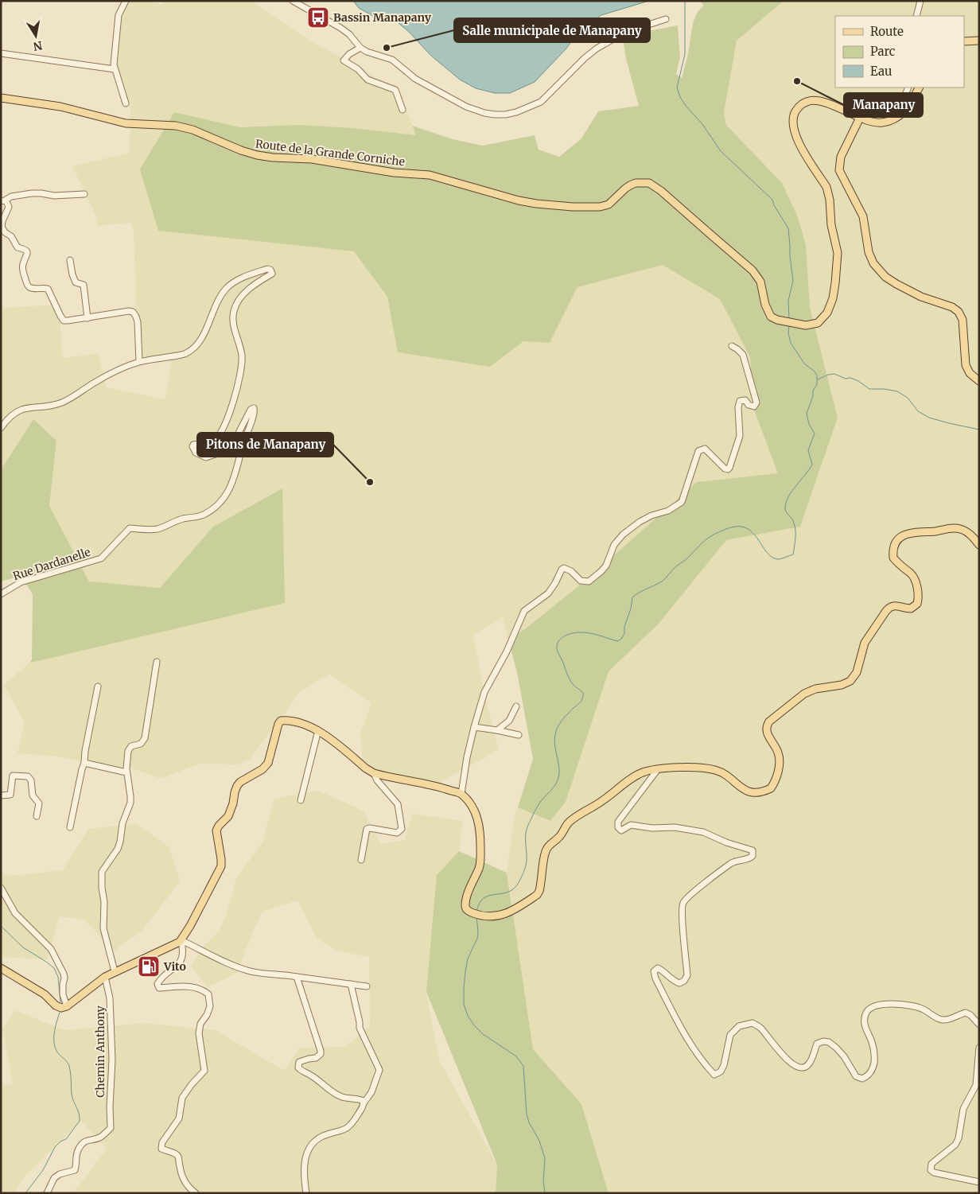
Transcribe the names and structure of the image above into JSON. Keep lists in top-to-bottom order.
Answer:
{
  "streets": {
    "main road": ["Route de la Grande Corniche"],
    "street": ["Rue Dardanelle", "Chemin Anthony"]
  },
  "places": {
    "bus stop": ["Bassin Manapany"],
    "other": ["Salle municipale de Manapany", "Manapany", "Pitons de Manapany"],
    "fuel station": ["Vito"]
  },
  "legend": ["Route", "Parc", "Eau"],
  "north": "bottom"
}
